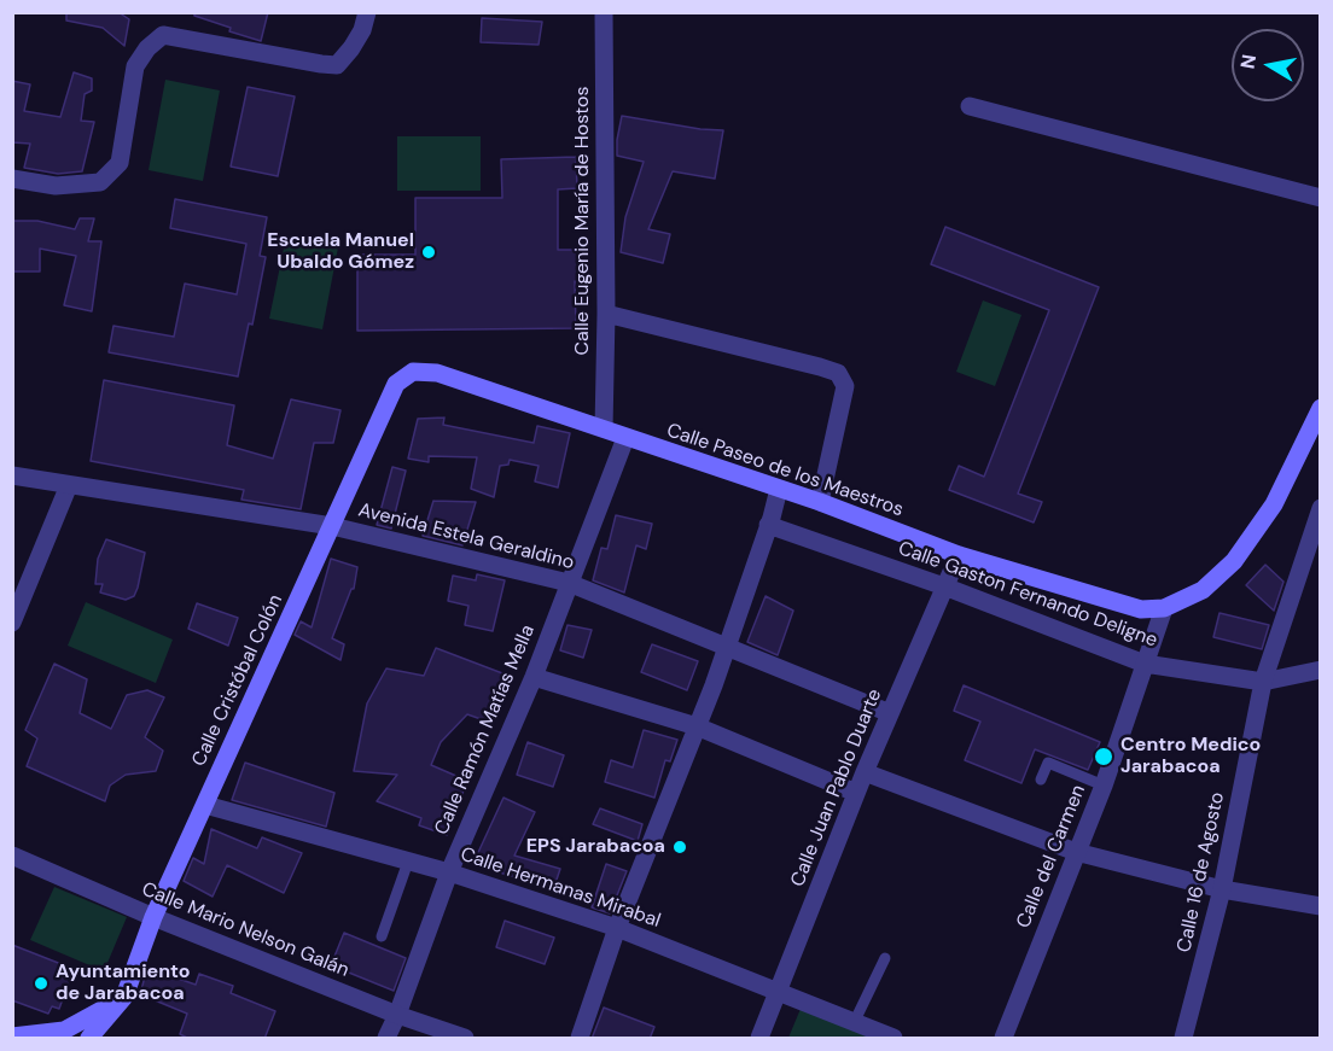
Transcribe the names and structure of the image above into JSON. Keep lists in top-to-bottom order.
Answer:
{
  "streets": {
    "main road": ["Calle Paseo de los Maestros", "Calle Cristóbal Colón"],
    "street": [
      "Calle Eugenio María de Hostos",
      "Avenida Estela Geraldino",
      "Calle Gaston Fernando Deligne",
      "Calle Ramón Matías Mella",
      "Calle Juan Pablo Duarte",
      "Calle del Carmen",
      "Calle 16 de Agosto",
      "Calle Hermanas Mirabal",
      "Calle Mario Nelson Galán"
    ]
  },
  "crossings": [
    ["Calle Eugenio María de Hostos", "Calle Paseo de los Maestros"],
    ["Calle Paseo de los Maestros", "Calle Cristóbal Colón"],
    ["Calle Paseo de los Maestros", "Calle Ramón Matías Mella"],
    ["Calle Paseo de los Maestros", "Calle Juan Pablo Duarte"],
    ["Calle Paseo de los Maestros", "Calle del Carmen"],
    ["Avenida Estela Geraldino", "Calle Cristóbal Colón"],
    ["Avenida Estela Geraldino", "Calle Ramón Matías Mella"],
    ["Avenida Estela Geraldino", "Calle Juan Pablo Duarte"],
    ["Calle Gaston Fernando Deligne", "Calle Juan Pablo Duarte"],
    ["Calle Gaston Fernando Deligne", "Calle del Carmen"],
    ["Calle Gaston Fernando Deligne", "Calle 16 de Agosto"],
    ["Calle Cristóbal Colón", "Calle Hermanas Mirabal"],
    ["Calle Cristóbal Colón", "Calle Mario Nelson Galán"],
    ["Calle Ramón Matías Mella", "Calle Hermanas Mirabal"],
    ["Calle Ramón Matías Mella", "Calle Mario Nelson Galán"],
    ["Calle Juan Pablo Duarte", "Calle Hermanas Mirabal"]
  ],
  "places": [
    "Escuela Manuel Ubaldo Gómez",
    "Centro Medico Jarabacoa",
    "EPS Jarabacoa",
    "Ayuntamiento de Jarabacoa"
  ],
  "north": "left"
}
